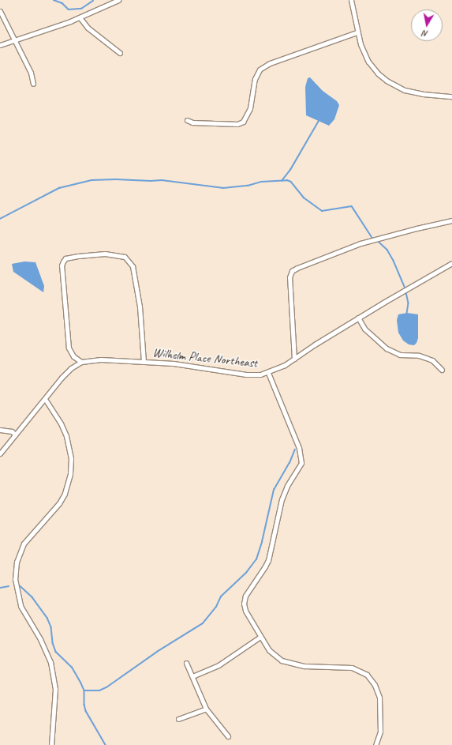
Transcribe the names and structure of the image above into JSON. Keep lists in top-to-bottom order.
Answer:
{
  "streets": {
    "street": ["Wilhelm Place Northeast"]
  },
  "north": "bottom"
}
